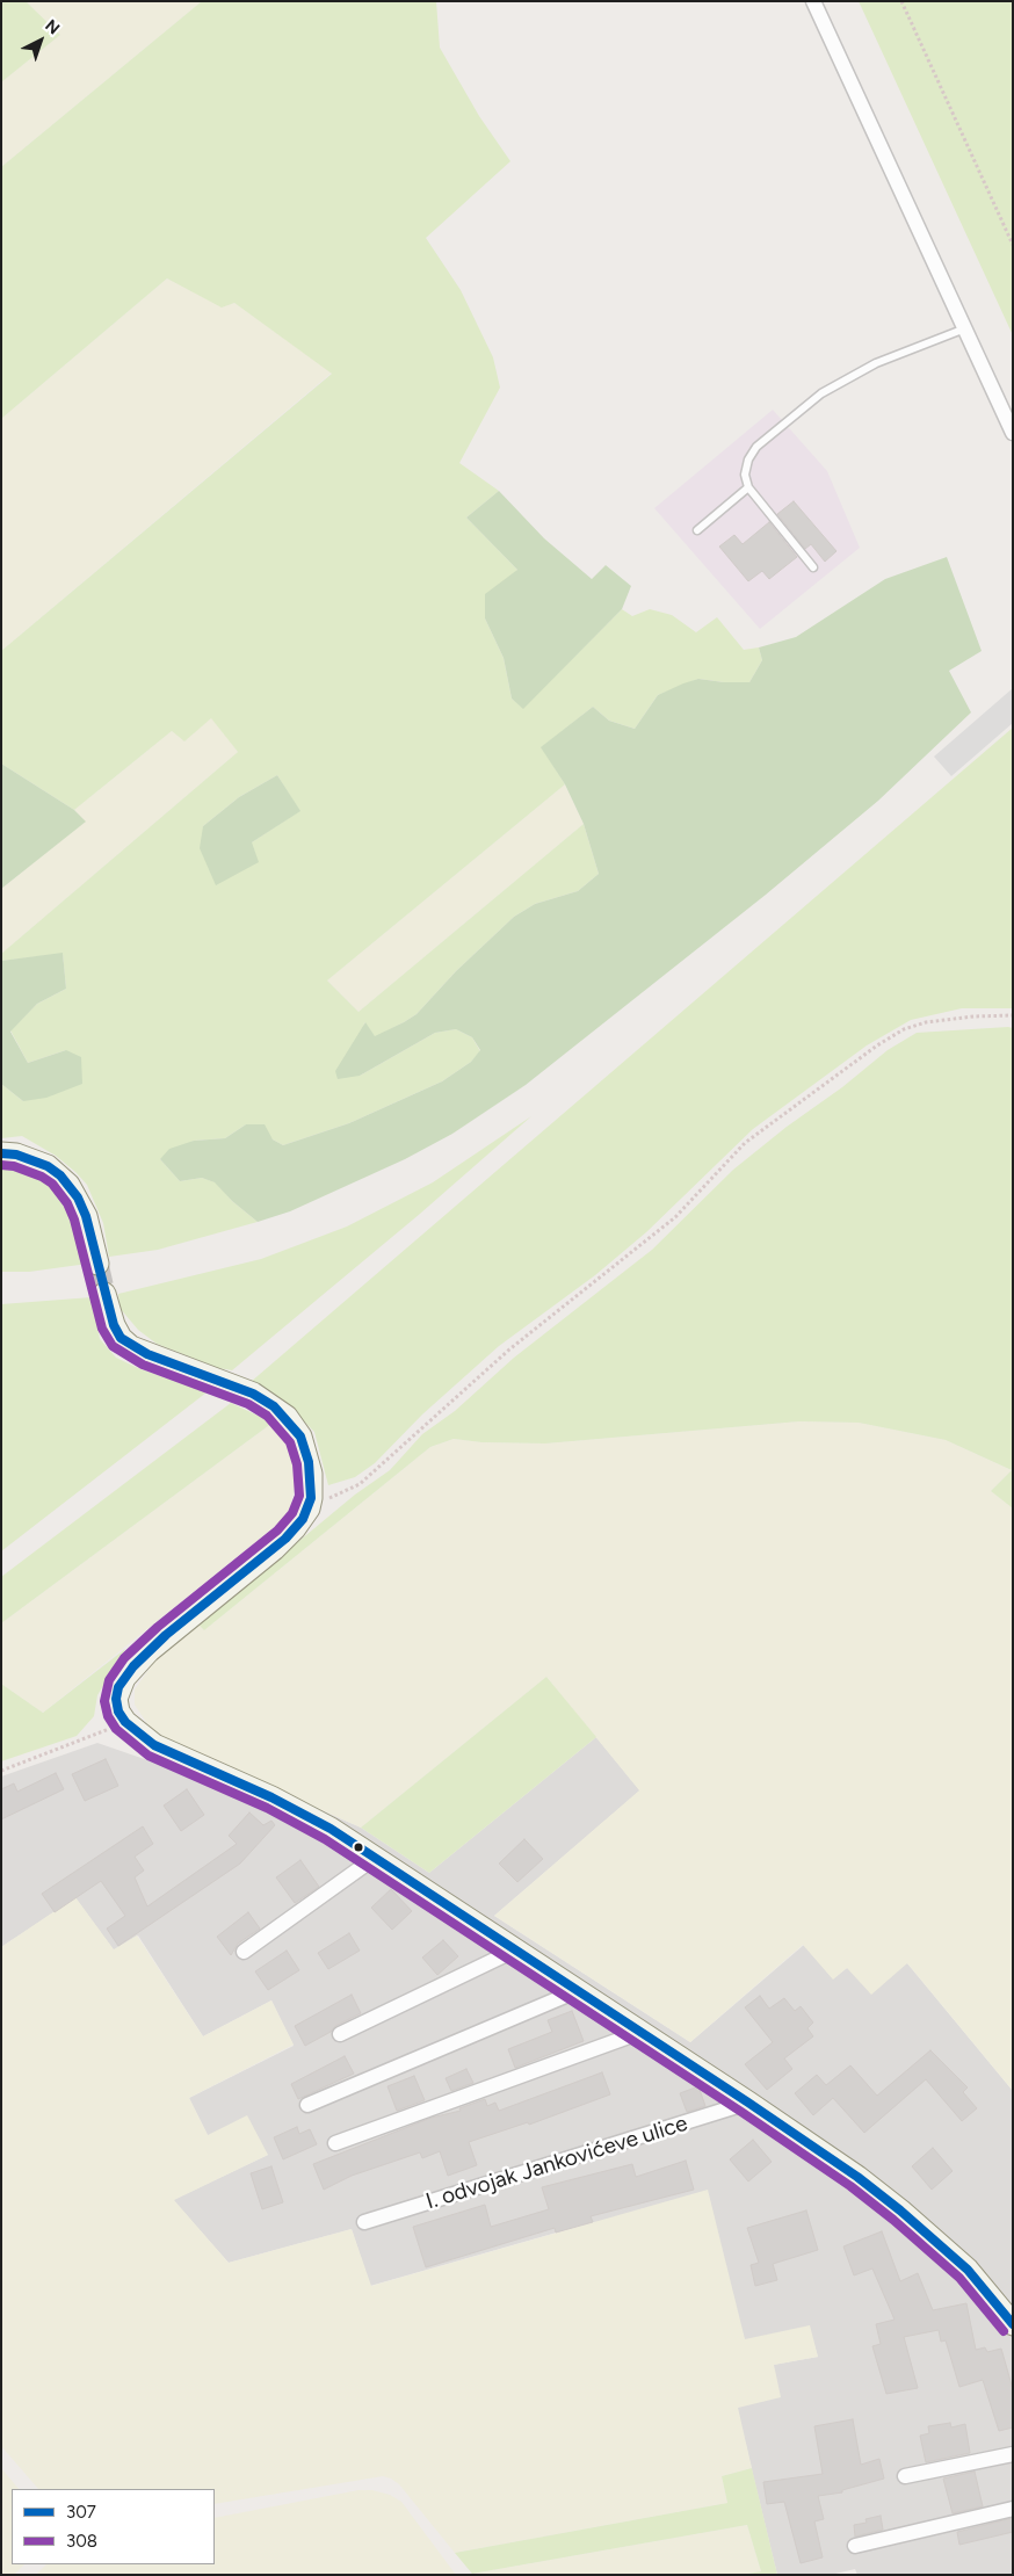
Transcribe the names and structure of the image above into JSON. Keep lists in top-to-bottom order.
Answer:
{
  "streets": {
    "street": ["I. odvojak Jankovićeve ulice"]
  },
  "lines": ["transit line 307", "transit line 308"],
  "legend": ["307", "308"],
  "north": "top right"
}
